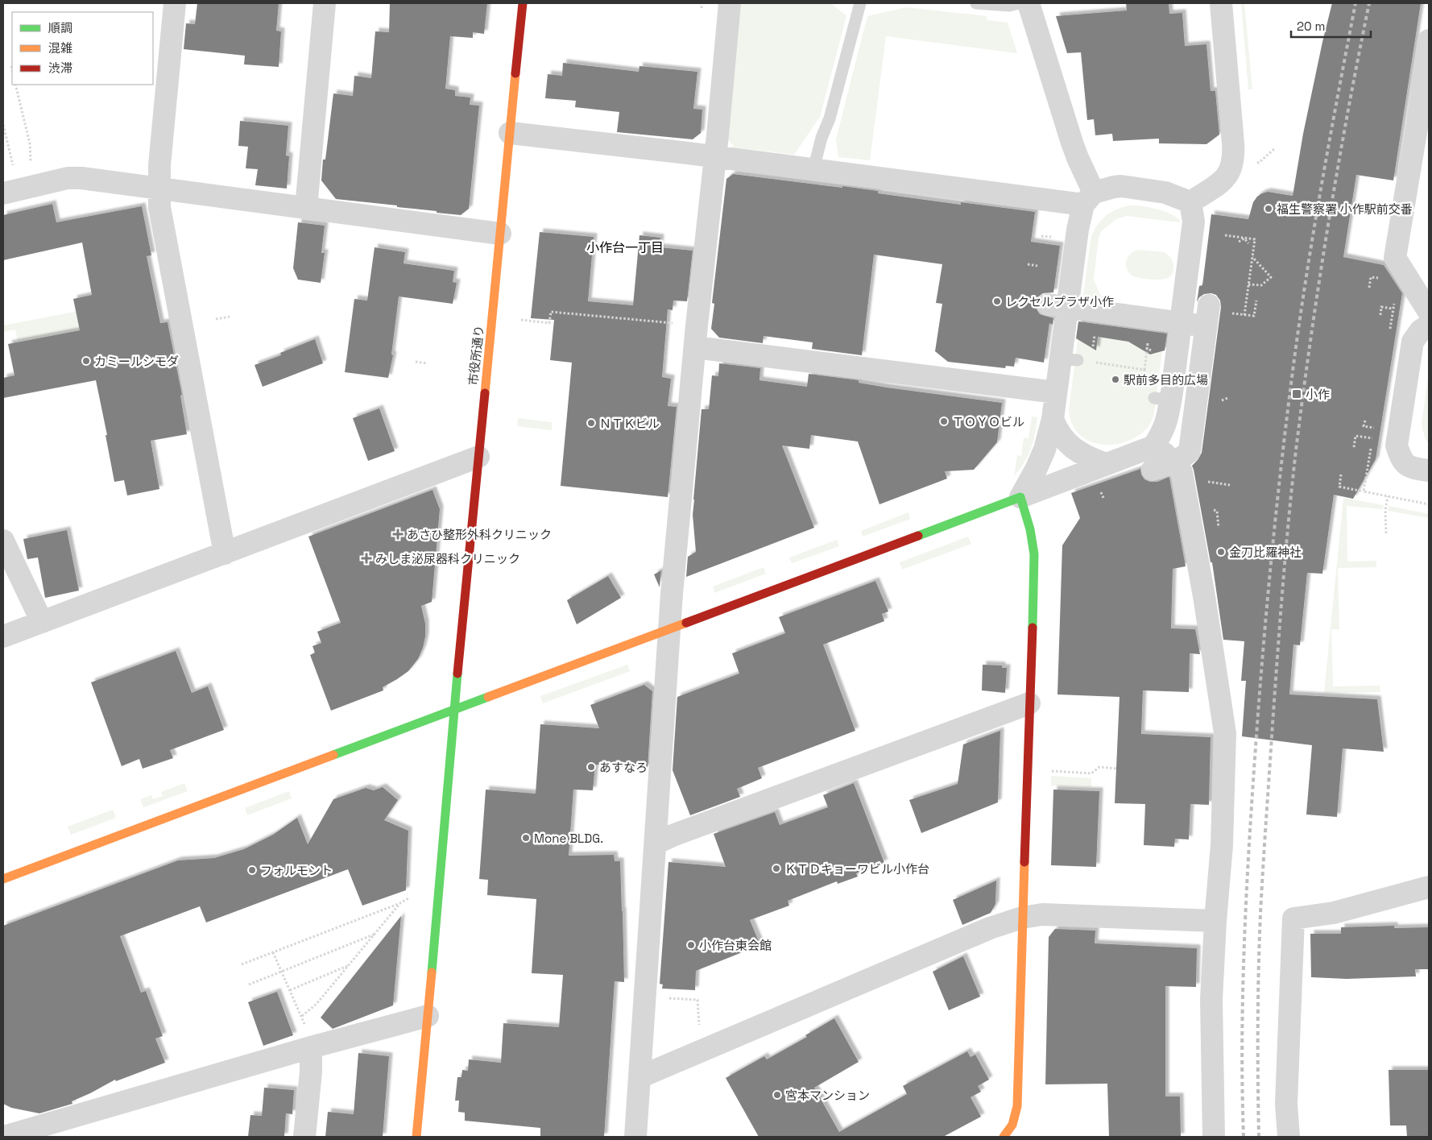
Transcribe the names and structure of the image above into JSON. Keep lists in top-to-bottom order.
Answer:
{
  "streets": {
    "street": ["市役所通り"]
  },
  "districts": ["小作台一丁目"],
  "places": {
    "other": [
      "福生警察署 小作駅前交番",
      "レクセルプラザ小作",
      "カミールシモダ",
      "駅前多目的広場",
      "ＴＯＹＯビル",
      "ＮＴＫビル",
      "金刀比羅神社",
      "あすなろ",
      "Mone BLDG.",
      "ＫＴＤキョーワビル小作台",
      "フォルモント",
      "小作台東会館",
      "宮本マンション"
    ],
    "transit": ["小作"],
    "health": ["あさひ整形外科クリニック", "みしま泌尿器科クリニック"]
  },
  "legend": ["順調", "混雑", "渋滞"],
  "scale_bar": "20 m"
}
